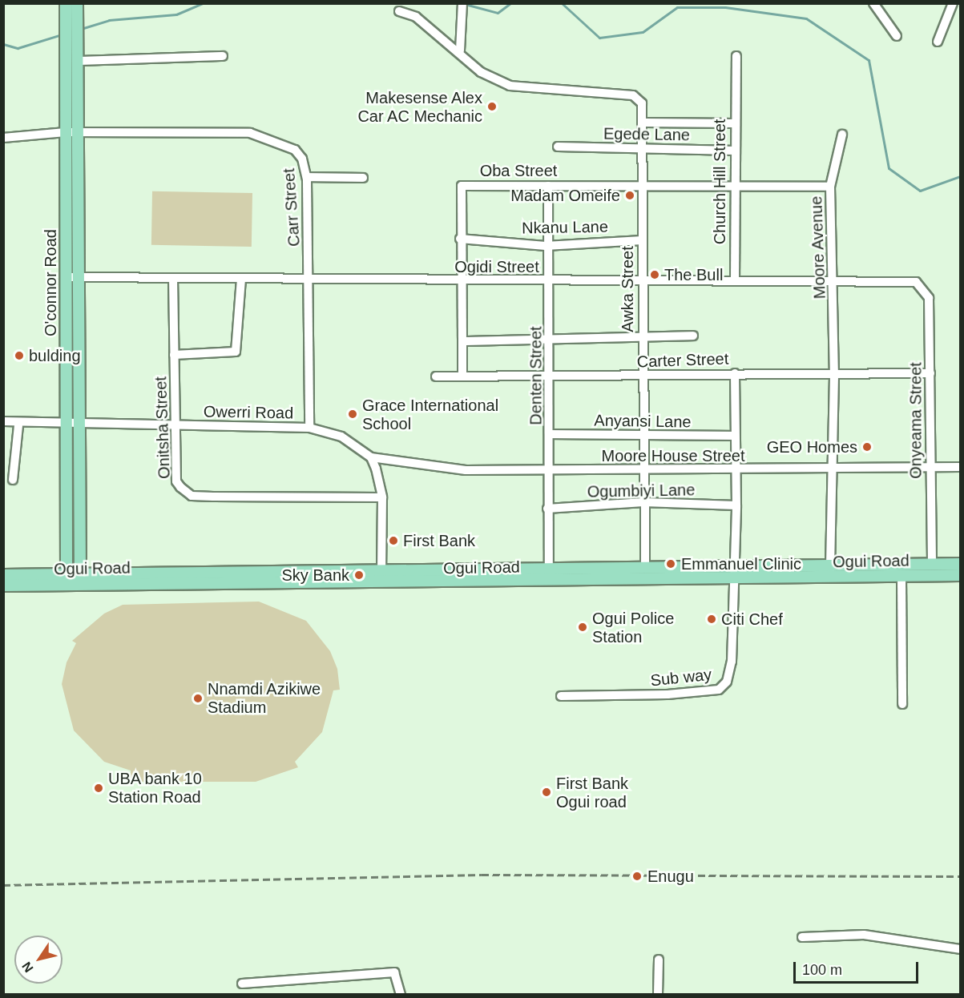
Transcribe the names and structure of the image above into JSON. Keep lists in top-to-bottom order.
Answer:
{
  "streets": {
    "main road": ["O'connor Road", "Ogui Road"],
    "street": [
      "Egede Lane",
      "Oba Street",
      "Church Hill Street",
      "Carr Street",
      "Nkanu Lane",
      "Moore Avenue",
      "Ogidi Street",
      "Awka Street",
      "Carter Street",
      "Denten Street",
      "Owerri Road",
      "Onyeama Street",
      "Anyansi Lane",
      "Onitsha Street",
      "Moore House Street",
      "Ogumbiyi Lane",
      "Sub way"
    ]
  },
  "crossings": [
    ["Egede Lane", "Church Hill Street"],
    ["Egede Lane", "Awka Street"],
    ["Oba Street", "Church Hill Street"],
    ["Oba Street", "Nkanu Lane"],
    ["Oba Street", "Moore Avenue"],
    ["Oba Street", "Ogidi Street"],
    ["Oba Street", "Awka Street"],
    ["Oba Street", "Carter Street"],
    ["Oba Street", "Denten Street"],
    ["Church Hill Street", "Moore Avenue"],
    ["Church Hill Street", "Ogidi Street"],
    ["Carr Street", "Ogidi Street"],
    ["Carr Street", "O'connor Road"],
    ["Carr Street", "Owerri Road"],
    ["Nkanu Lane", "Awka Street"],
    ["Nkanu Lane", "Denten Street"],
    ["Moore Avenue", "Ogidi Street"],
    ["Moore Avenue", "Carter Street"],
    ["Ogidi Street", "O'connor Road"],
    ["Ogidi Street", "Awka Street"],
    ["Ogidi Street", "Denten Street"],
    ["Ogidi Street", "Onyeama Street"],
    ["Ogidi Street", "Onitsha Street"],
    ["O'connor Road", "Owerri Road"],
    ["Awka Street", "Carter Street"],
    ["Awka Street", "Anyansi Lane"],
    ["Awka Street", "Moore House Street"],
    ["Awka Street", "Ogumbiyi Lane"],
    ["Awka Street", "Ogui Road"],
    ["Carter Street", "Denten Street"],
    ["Carter Street", "Onyeama Street"],
    ["Denten Street", "Anyansi Lane"],
    ["Denten Street", "Moore House Street"],
    ["Denten Street", "Ogumbiyi Lane"],
    ["Denten Street", "Ogui Road"],
    ["Owerri Road", "Onitsha Street"],
    ["Onyeama Street", "Moore House Street"],
    ["Onyeama Street", "Ogui Road"],
    ["Ogui Road", "Sub way"]
  ],
  "places": [
    "Makesense Alex Car AC Mechanic",
    "Madam Omeife",
    "The Bull",
    "bulding",
    "Grace International School",
    "GEO Homes",
    "First Bank",
    "Emmanuel Clinic",
    "Sky Bank",
    "Citi Chef",
    "Ogui Police Station",
    "Nnamdi Azikiwe Stadium",
    "UBA bank 10 Station Road",
    "First Bank Ogui road",
    "Enugu"
  ],
  "scale_bar": "100 m",
  "north": "bottom left"
}
